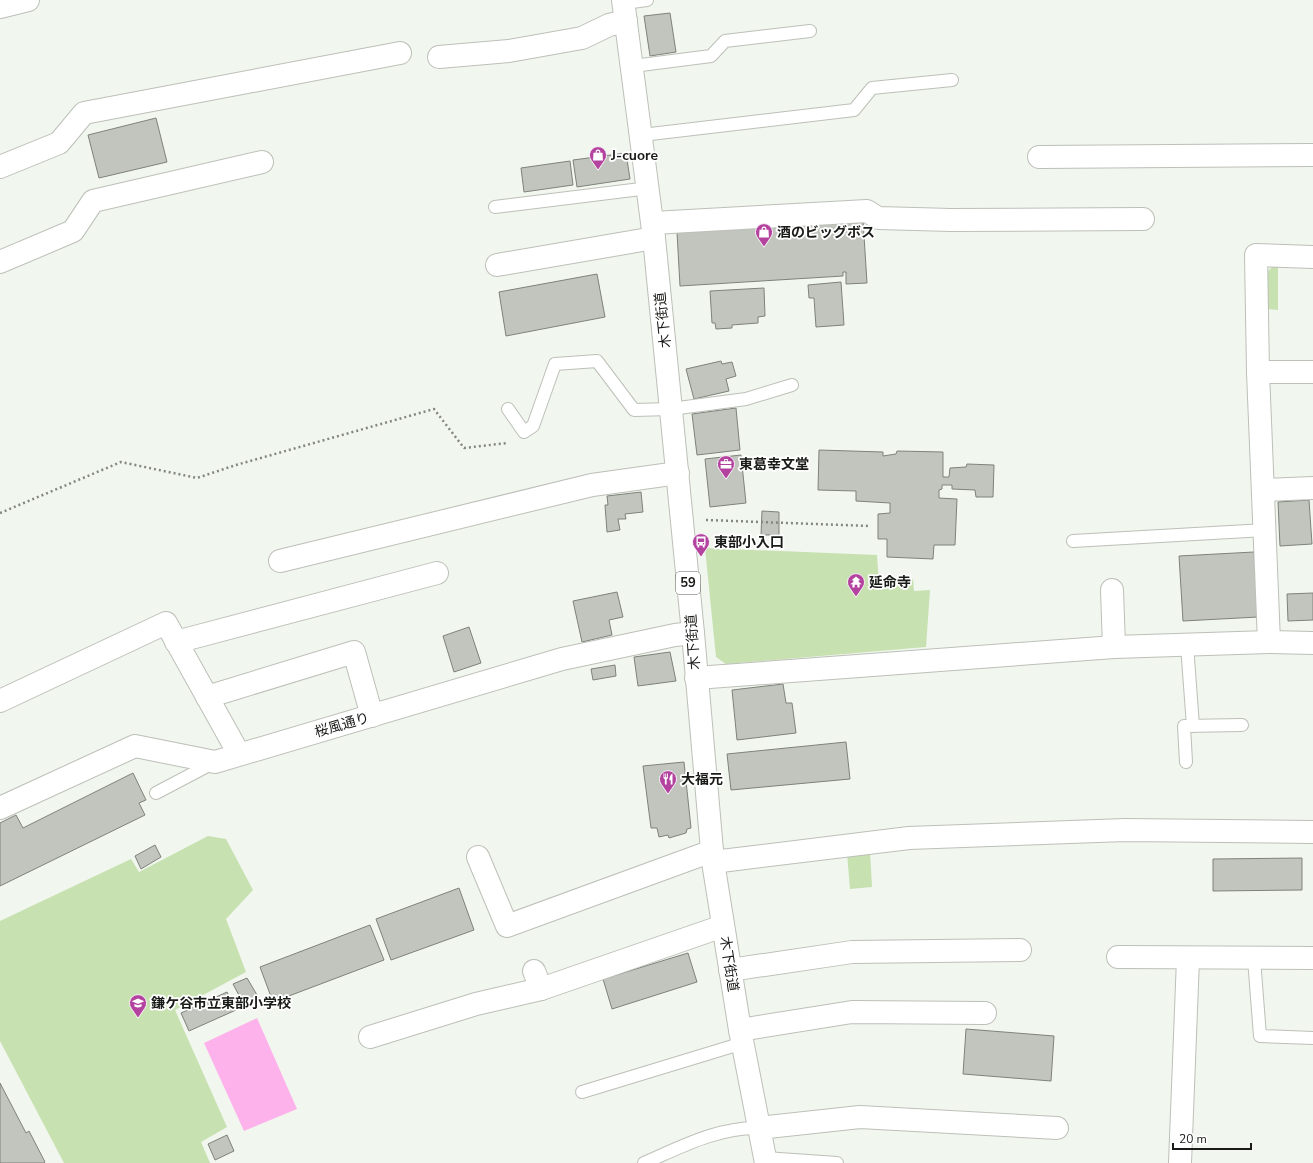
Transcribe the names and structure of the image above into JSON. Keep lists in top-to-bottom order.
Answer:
{
  "streets": {
    "street": ["木下街道", "59", "桜風通り"]
  },
  "crossings": [
    ["木下街道", "桜風通り"]
  ],
  "places": {
    "shop": ["J-cuore", "酒のビッグボス"],
    "office": ["東葛幸文堂"],
    "bus stop": ["東部小入口"],
    "temple": ["延命寺"],
    "restaurant": ["大福元"],
    "school or university": ["鎌ケ谷市立東部小学校"]
  },
  "scale_bar": "20 m"
}
